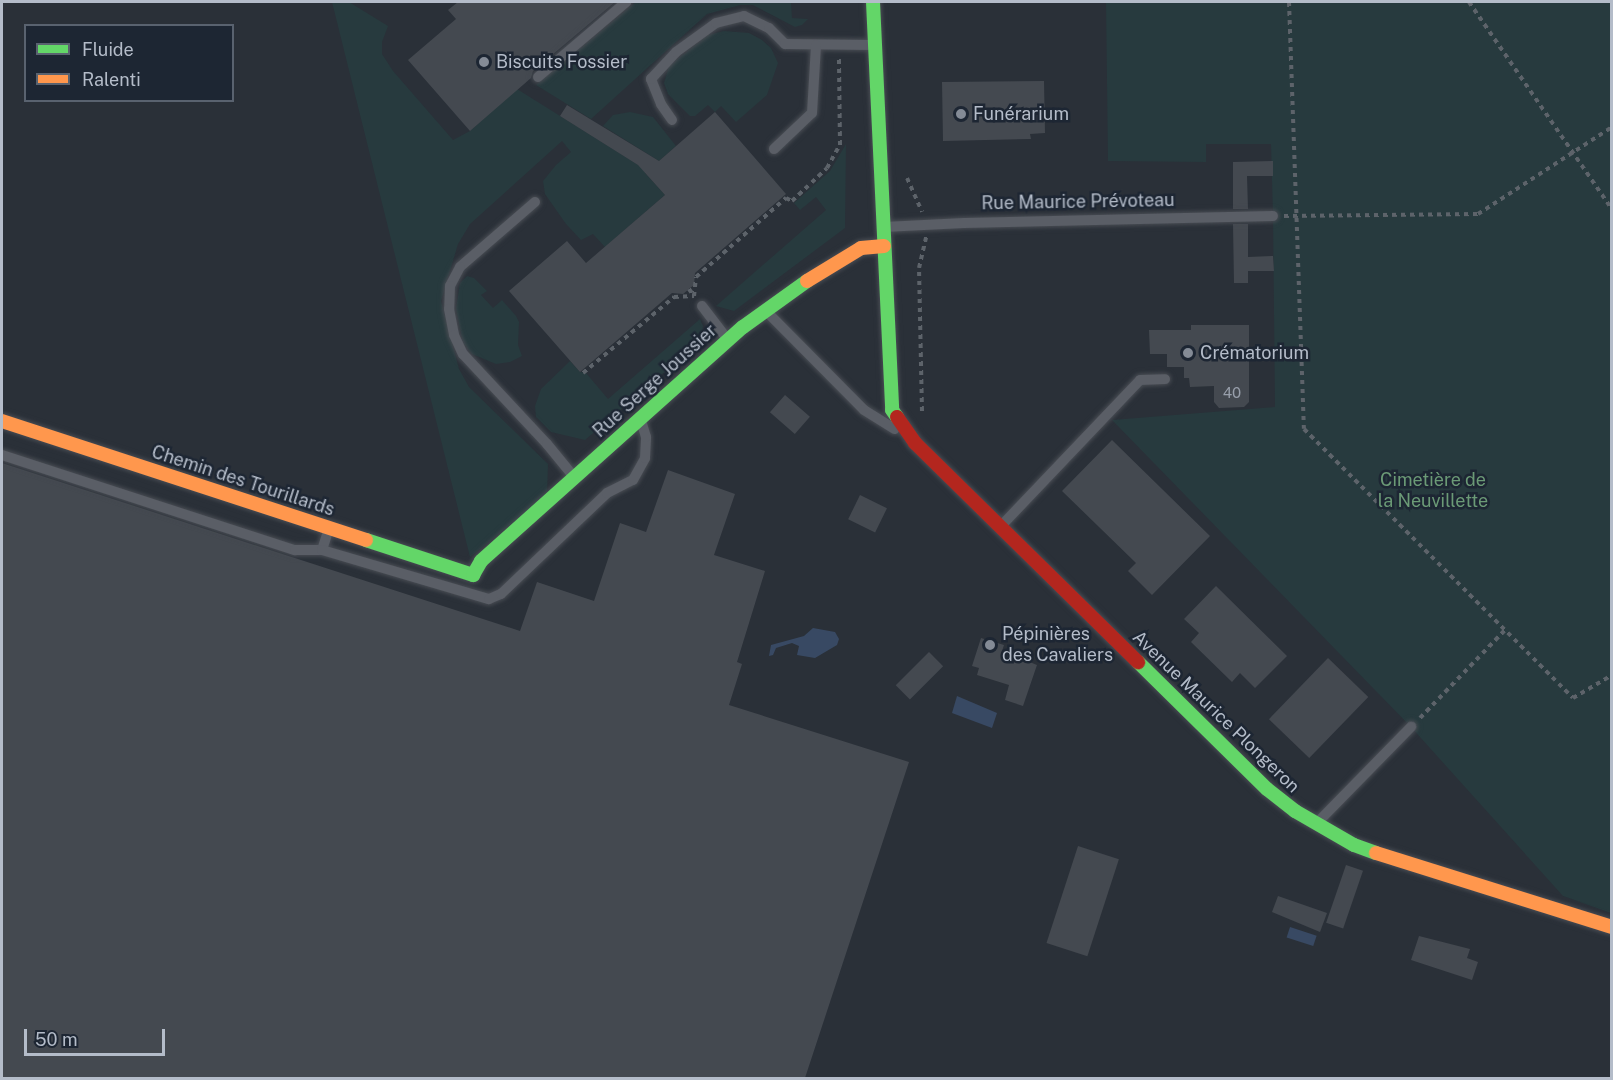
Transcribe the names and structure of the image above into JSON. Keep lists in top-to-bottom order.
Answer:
{
  "streets": {
    "street": ["Rue Serge Joussier", "Chemin des Tourillards", "Avenue Maurice Plongeron"],
    "lane": ["Rue Maurice Prévoteau"]
  },
  "crossings": [
    ["Rue Serge Joussier", "Chemin des Tourillards"],
    ["Rue Serge Joussier", "Avenue Maurice Plongeron"]
  ],
  "parks": ["Cimetière de la Neuvillette"],
  "places": [
    "Biscuits Fossier",
    "Funérarium",
    "Crématorium",
    "Pépinières des Cavaliers"
  ],
  "house_numbers": ["40"],
  "legend": ["Fluide", "Ralenti"],
  "scale_bar": "50 m"
}
